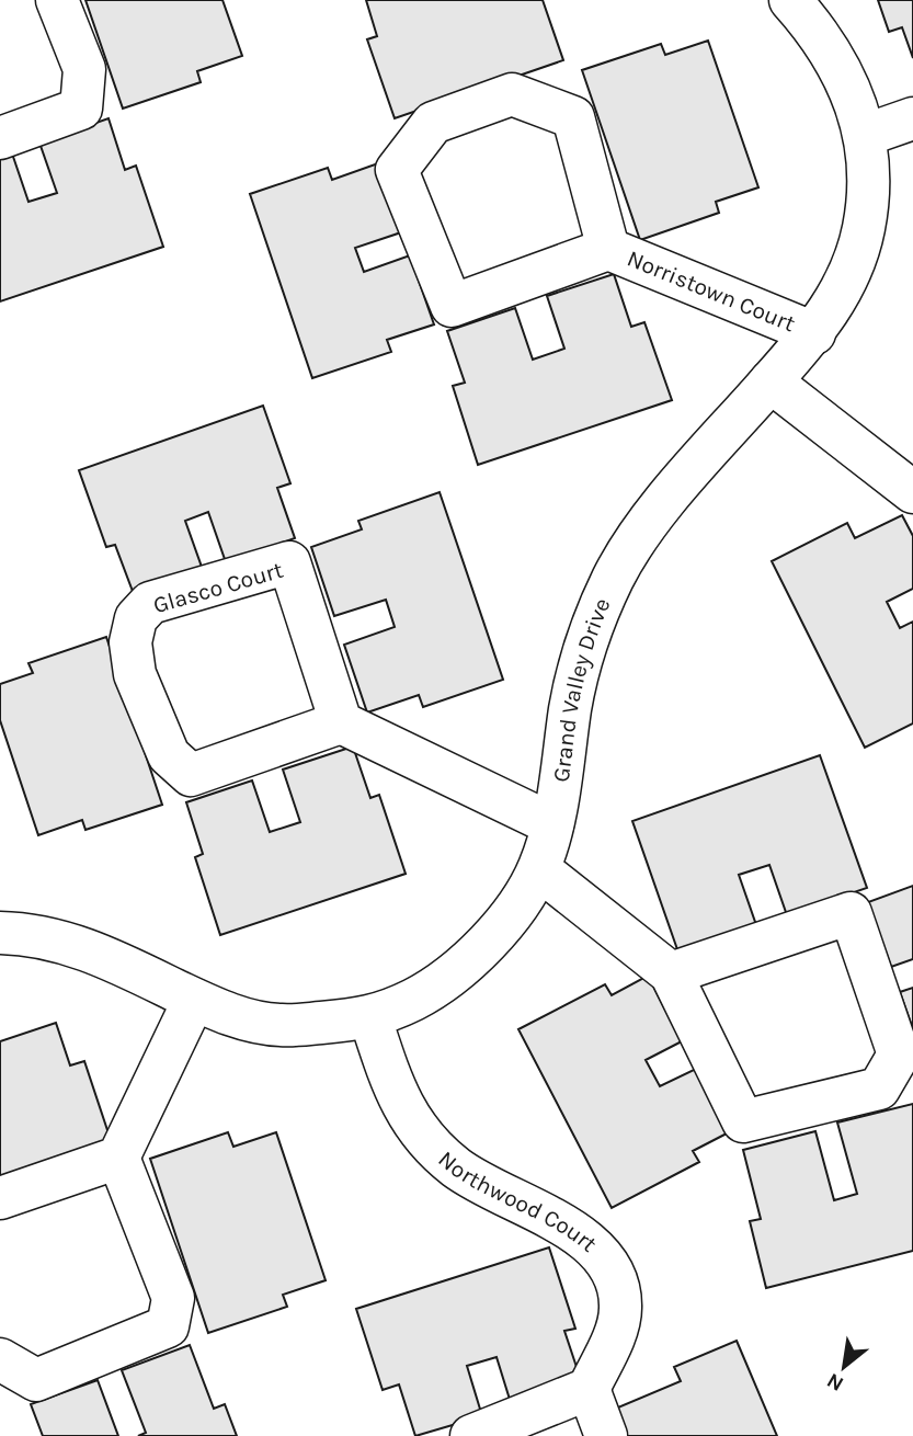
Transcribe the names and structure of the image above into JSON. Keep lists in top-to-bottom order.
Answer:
{
  "streets": {
    "street": [
      "Norristown Court",
      "Glasco Court",
      "Grand Valley Drive",
      "Northwood Court"
    ]
  },
  "crossings": [
    ["Norristown Court", "Grand Valley Drive"],
    ["Grand Valley Drive", "Northwood Court"]
  ],
  "north": "bottom left"
}
